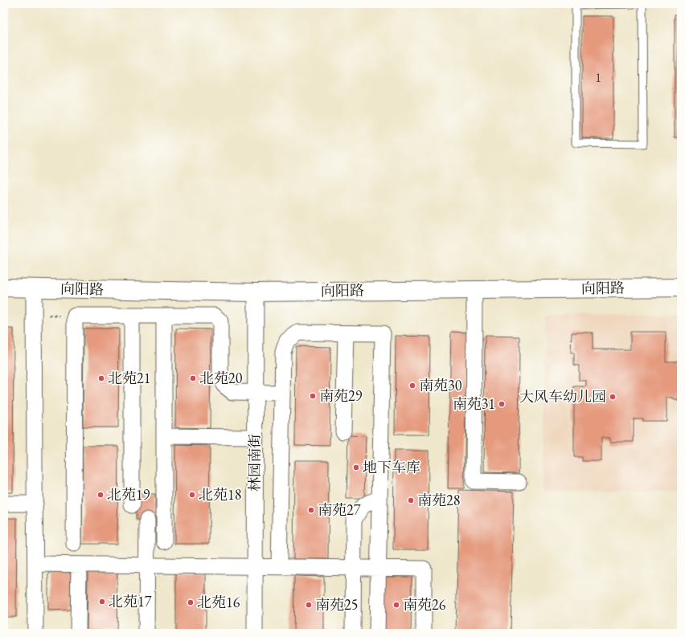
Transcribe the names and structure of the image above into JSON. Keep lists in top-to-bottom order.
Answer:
{
  "streets": {
    "street": ["向阳路", "林园南街"]
  },
  "crossings": [
    ["向阳路", "林园南街"]
  ],
  "places": [
    "北苑21",
    "北苑20",
    "南苑30",
    "南苑29",
    "大风车幼儿园",
    "南苑31",
    "地下车库",
    "北苑19",
    "北苑18",
    "南苑28",
    "南苑27",
    "北苑17",
    "北苑16",
    "南苑25",
    "南苑26"
  ],
  "house_numbers": ["1"]
}
